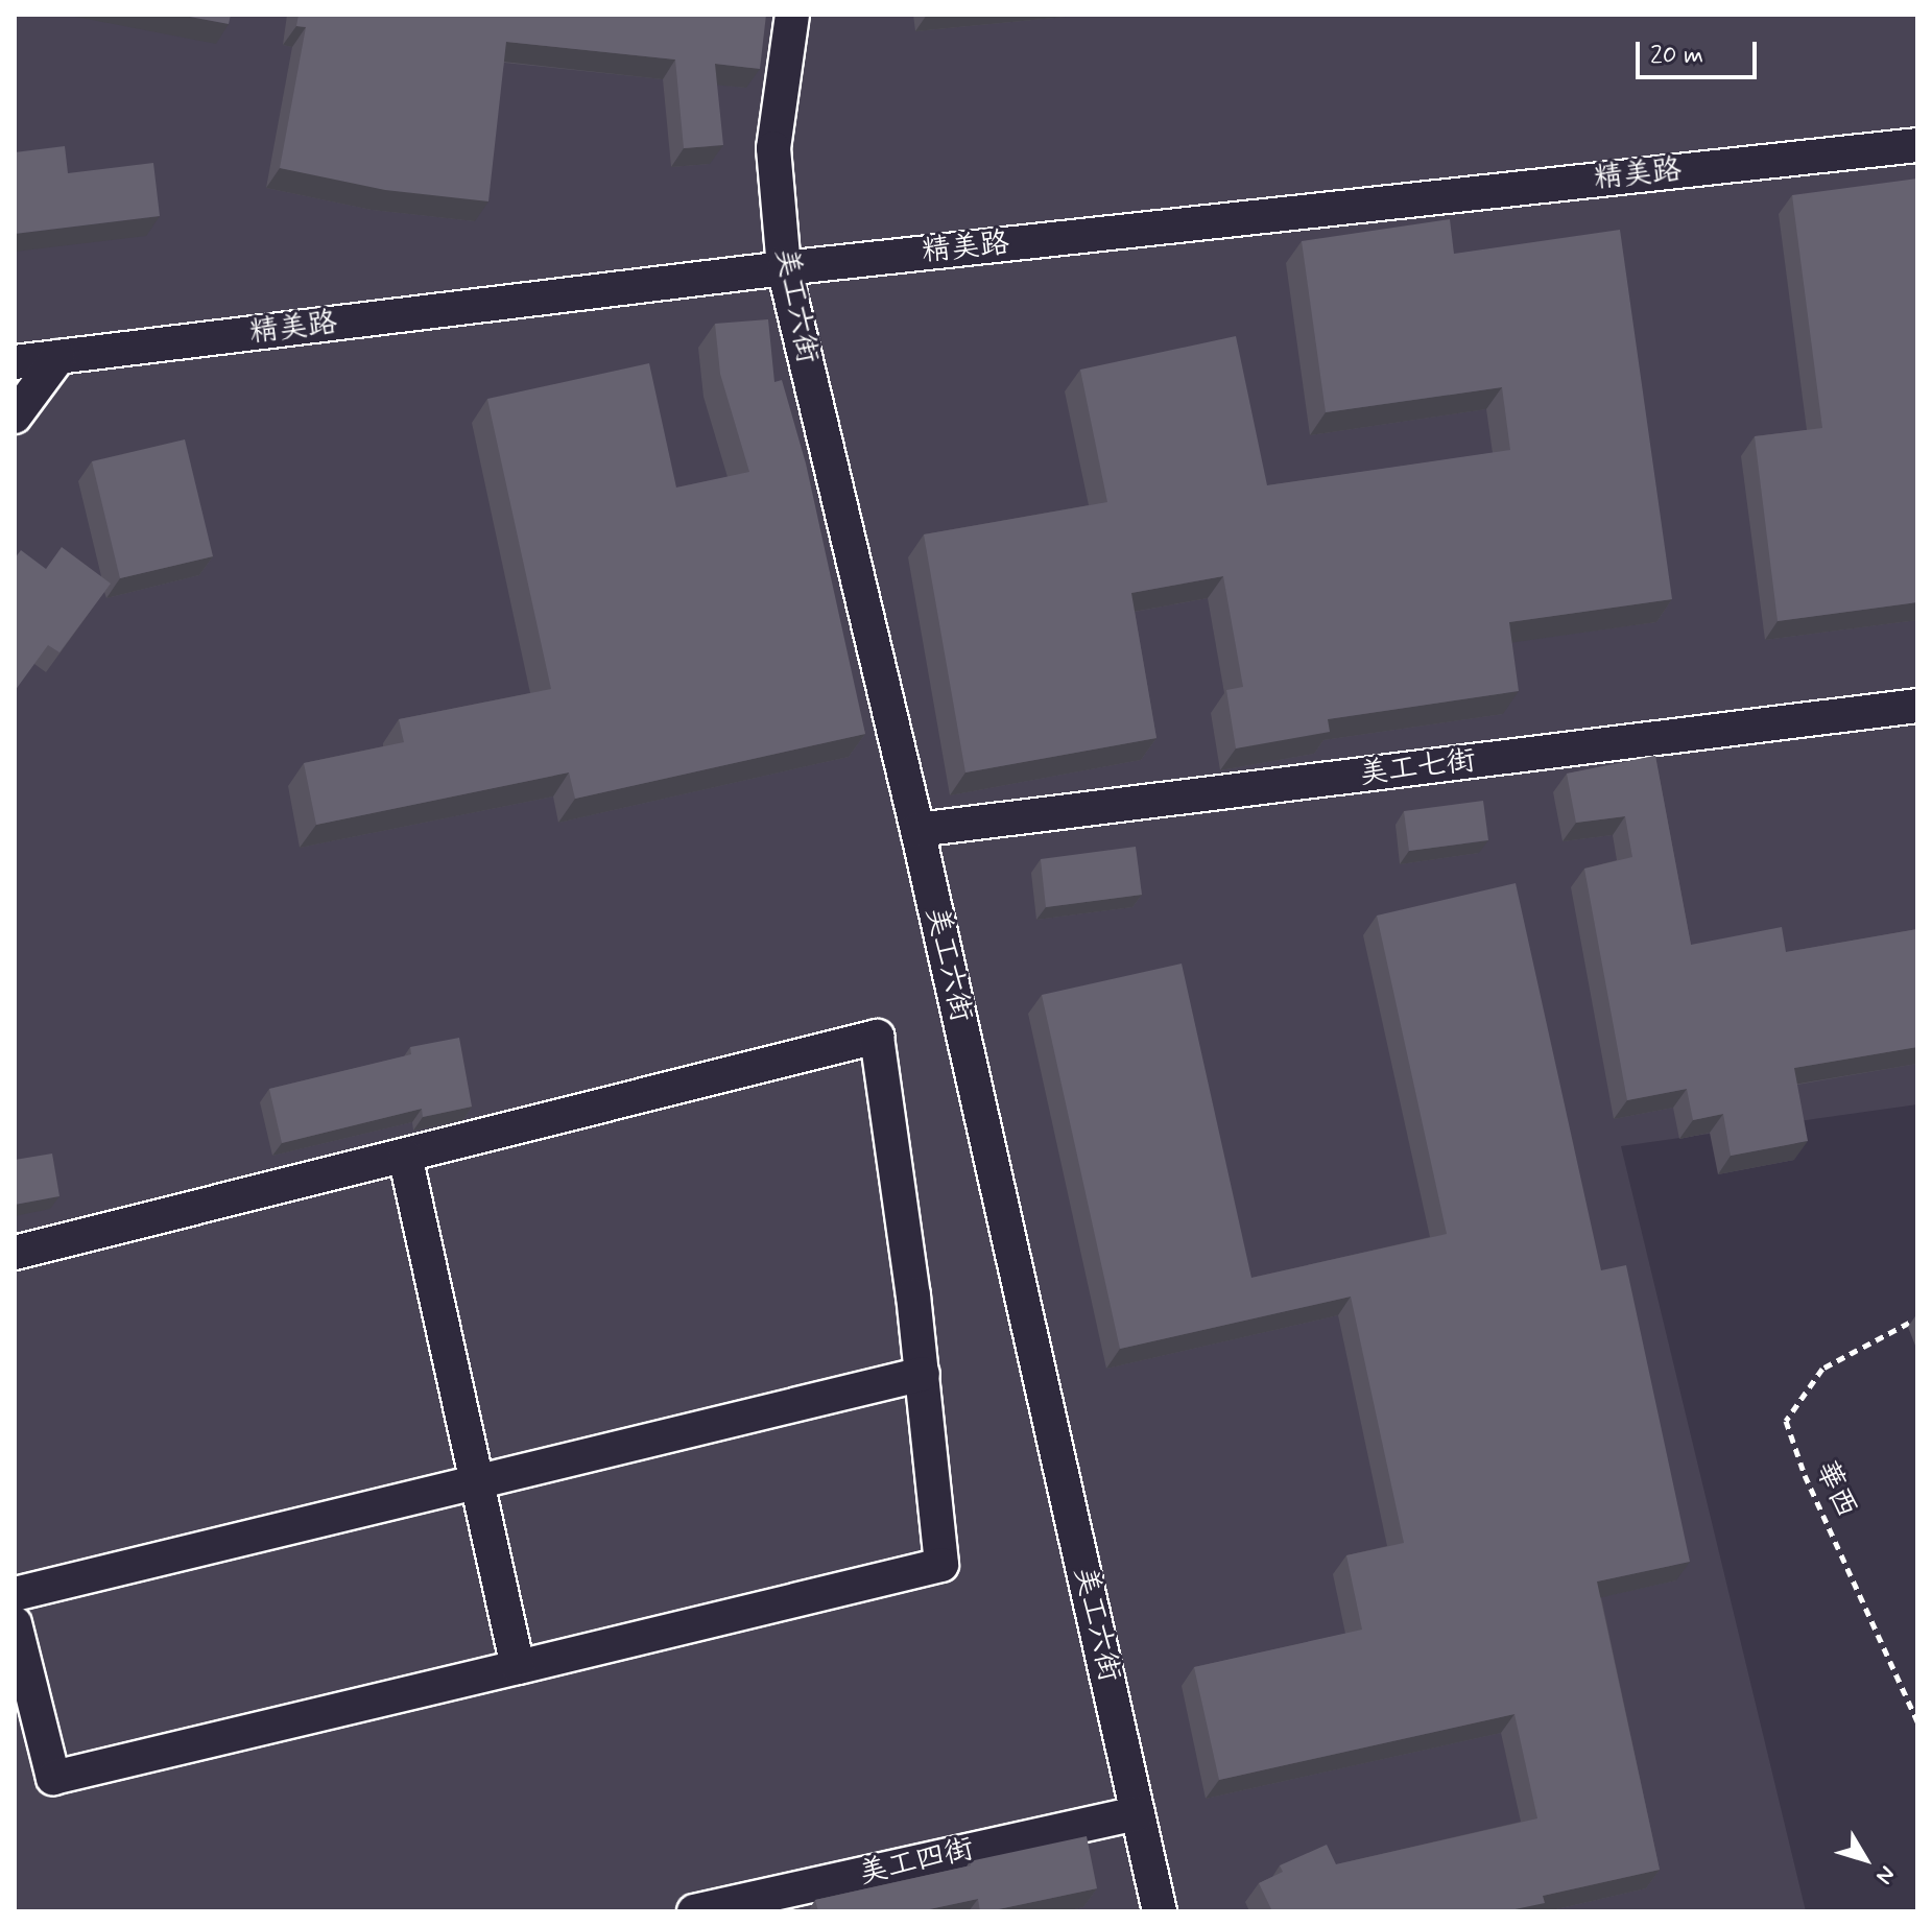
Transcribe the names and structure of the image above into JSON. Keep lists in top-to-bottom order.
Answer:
{
  "streets": {
    "street": [
      "精美路",
      "美工六街",
      "美工七街",
      "美工四街"
    ],
    "path": ["華西"]
  },
  "crossings": [
    ["精美路", "美工六街"],
    ["美工六街", "美工七街"],
    ["美工六街", "美工四街"]
  ],
  "scale_bar": "20 m",
  "north": "bottom right"
}
